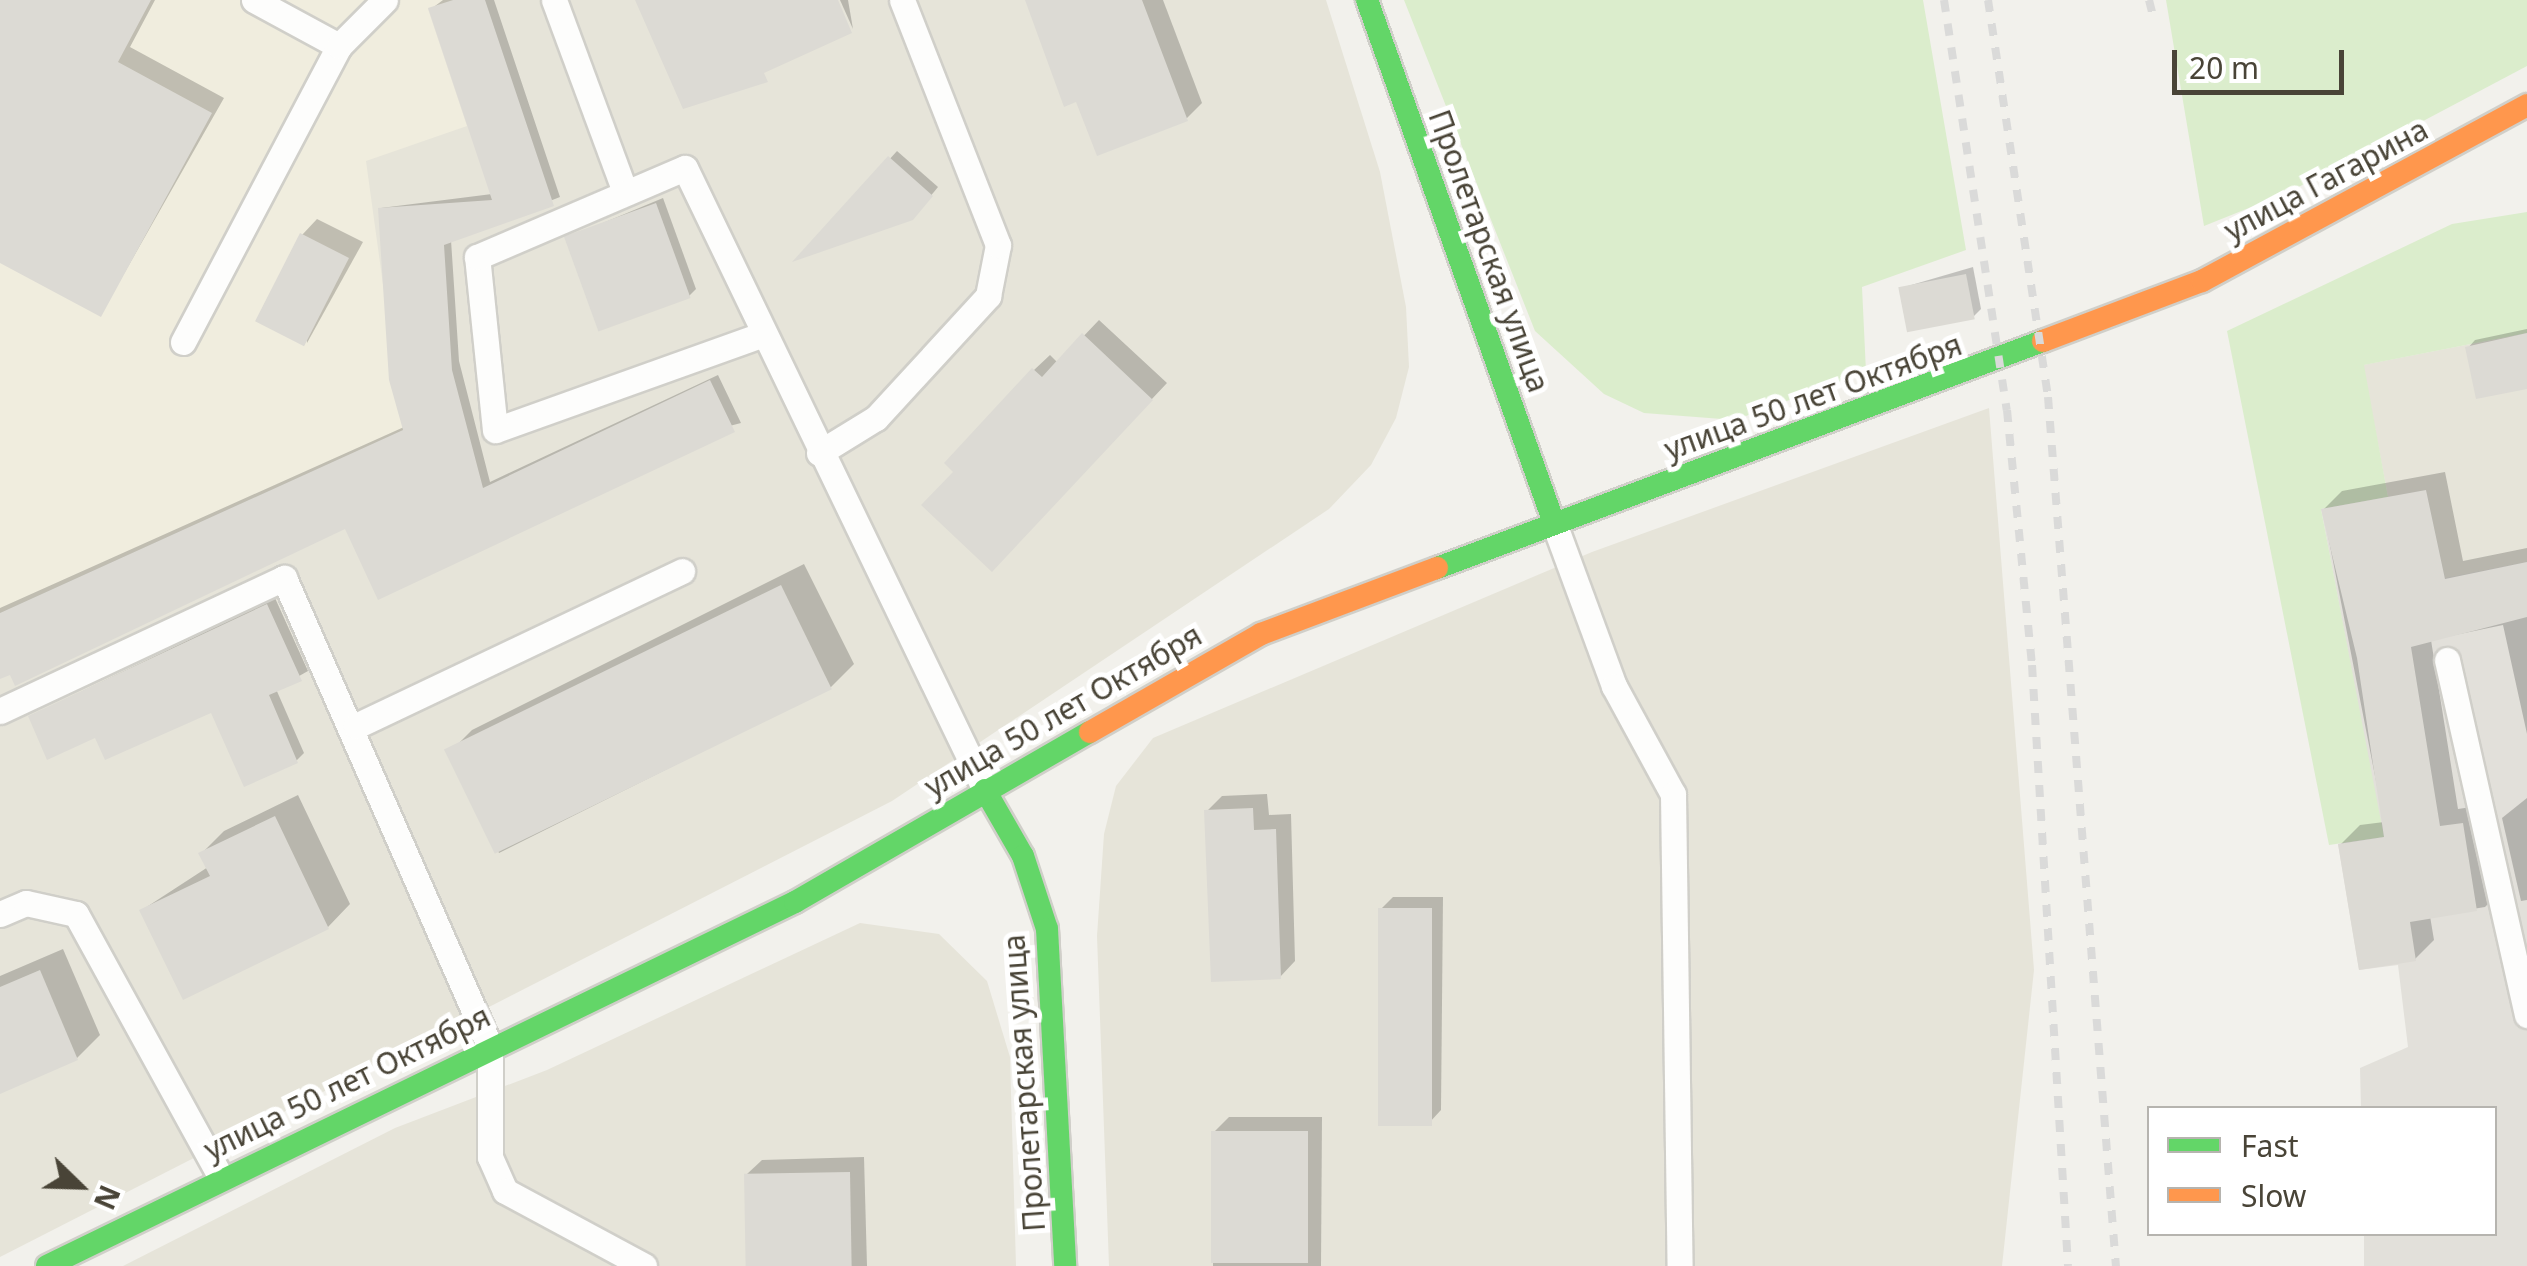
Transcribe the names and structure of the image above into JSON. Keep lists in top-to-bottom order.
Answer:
{
  "streets": {
    "main road": ["улица Гагарина", "Пролетарская улица", "улица 50 лет Октября"]
  },
  "crossings": [
    ["улица Гагарина", "улица 50 лет Октября"],
    ["Пролетарская улица", "улица 50 лет Октября"]
  ],
  "legend": ["Fast", "Slow"],
  "scale_bar": "20 m",
  "north": "bottom right"
}
